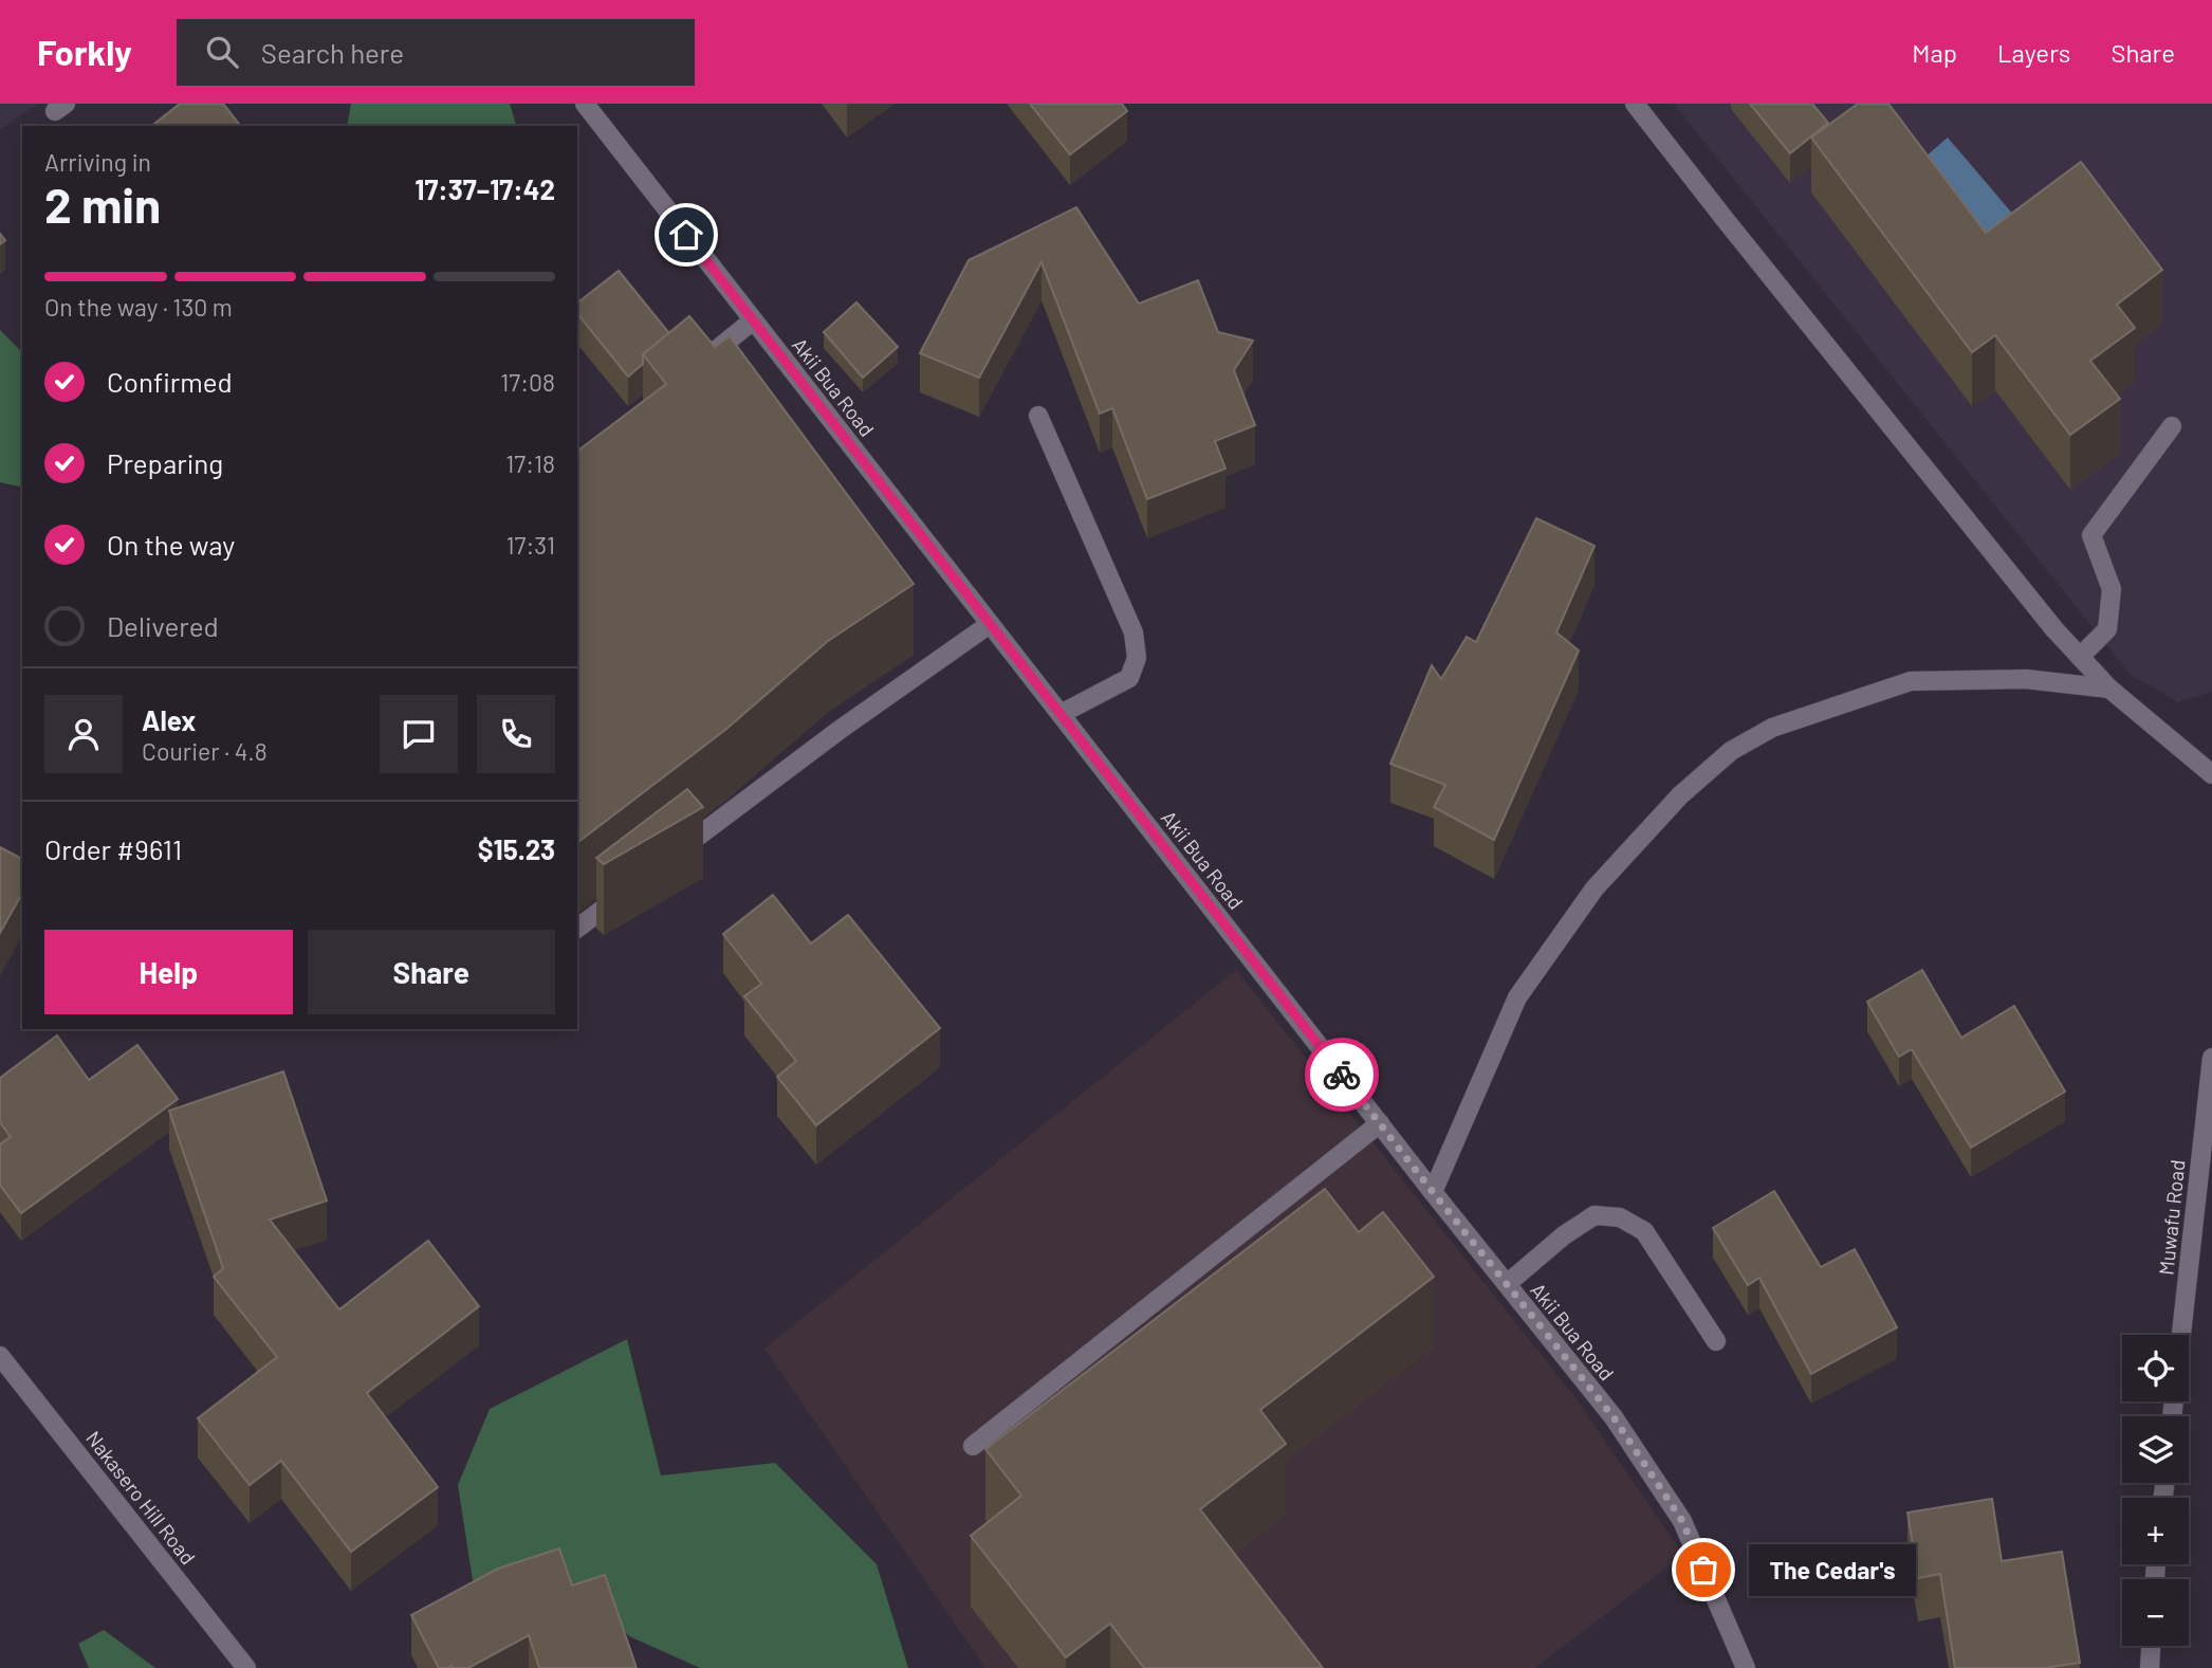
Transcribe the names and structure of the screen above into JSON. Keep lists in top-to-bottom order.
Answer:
{
  "streets": {
    "street": ["Akii Bua Road", "Muwafu Road", "Nakasero Hill Road"]
  },
  "places": ["The Cedar's"],
  "page": {
    "header": "Forkly",
    "search": "Search here",
    "nav": ["Map", "Layers", "Share"],
    "heading": ["2 min", "Arriving in", "17:37–17:42"],
    "panel": [
      "Alex",
      "Courier · 4.8",
      "Order #9611",
      "$15.23"
    ],
    "bar": "On the way · 130 m",
    "list": [
      ["Confirmed", "17:08"],
      ["Preparing", "17:18"],
      ["On the way", "17:31"],
      "Delivered"
    ],
    "buttons": ["Help", "Share"],
    "map_buttons": ["+", "−"],
    "bubble": "The Cedar's"
  }
}
